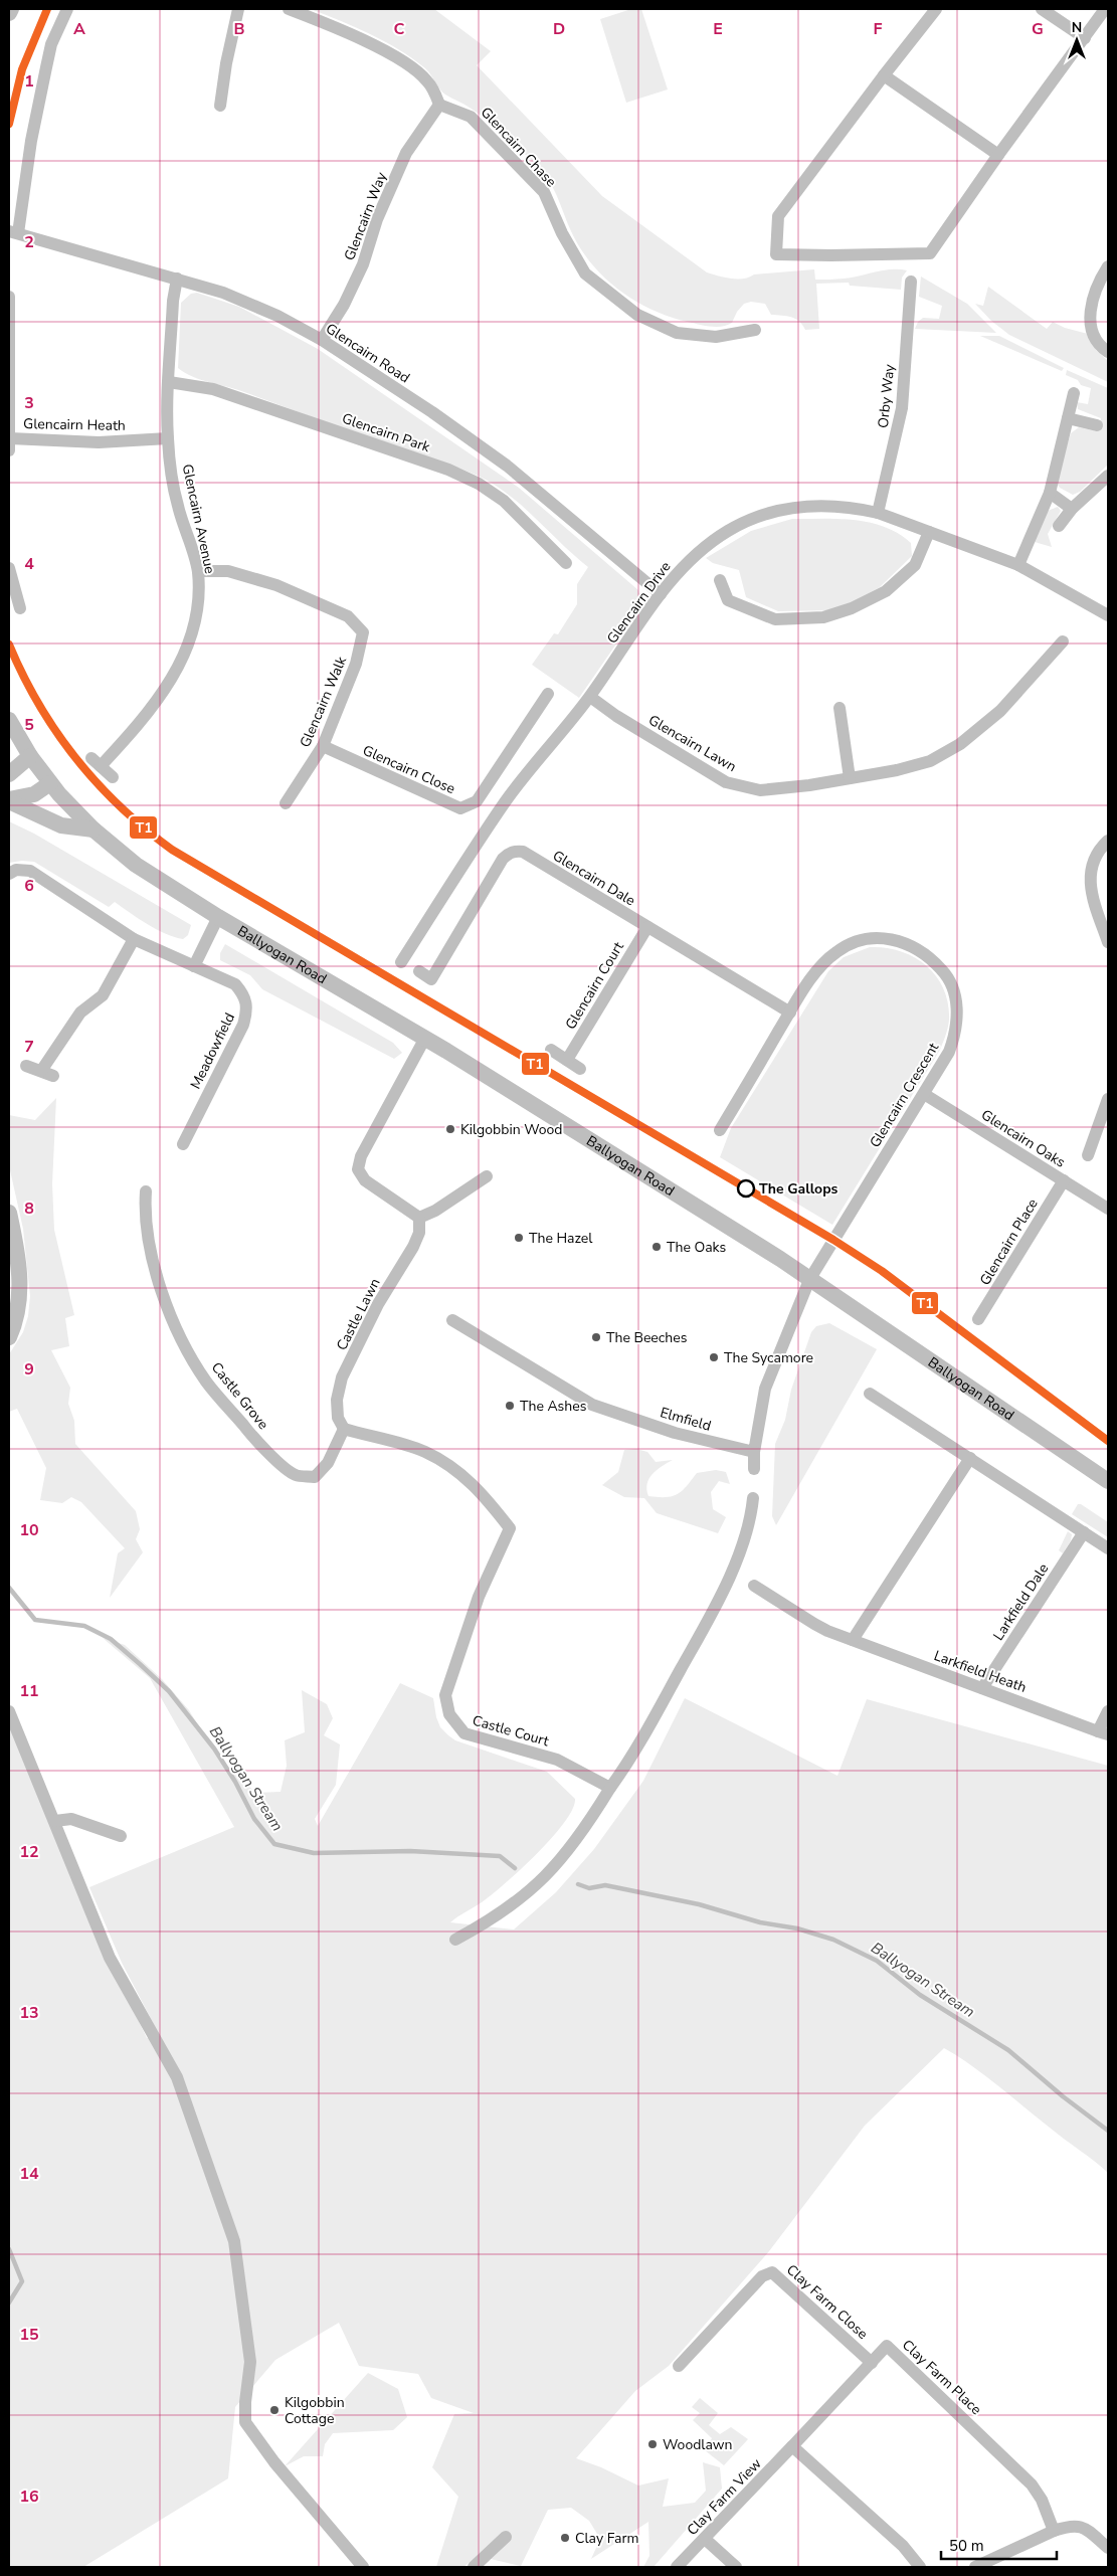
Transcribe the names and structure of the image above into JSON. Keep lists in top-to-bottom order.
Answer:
{
  "streets": {
    "street": [
      "Glencairn Chase",
      "Glencairn Way",
      "Glencairn Road",
      "Orby Way",
      "Glencairn Heath",
      "Glencairn Park",
      "Glencairn Avenue",
      "Glencairn Drive",
      "Glencairn Walk",
      "Glencairn Lawn",
      "Glencairn Close",
      "Glencairn Dale",
      "Ballyogan Road",
      "Glencairn Court",
      "Meadowfield",
      "Glencairn Crescent",
      "Glencairn Oaks",
      "Glencairn Place",
      "Castle Lawn",
      "Castle Grove",
      "Elmfield",
      "Larkfield Dale",
      "Larkfield Heath",
      "Castle Court",
      "Clay Farm Close",
      "Clay Farm Place",
      "Clay Farm View"
    ]
  },
  "crossings": [
    ["Glencairn Chase", "Glencairn Way"],
    ["Glencairn Way", "Glencairn Road"],
    ["Glencairn Road", "Glencairn Avenue"],
    ["Glencairn Road", "Glencairn Drive"],
    ["Orby Way", "Glencairn Drive"],
    ["Glencairn Heath", "Glencairn Avenue"],
    ["Glencairn Park", "Glencairn Avenue"],
    ["Glencairn Avenue", "Glencairn Walk"],
    ["Glencairn Drive", "Glencairn Lawn"],
    ["Glencairn Walk", "Glencairn Close"],
    ["Glencairn Dale", "Glencairn Court"],
    ["Glencairn Dale", "Glencairn Crescent"],
    ["Ballyogan Road", "Glencairn Crescent"],
    ["Glencairn Crescent", "Glencairn Oaks"],
    ["Glencairn Oaks", "Glencairn Place"],
    ["Castle Lawn", "Castle Grove"],
    ["Castle Lawn", "Castle Court"],
    ["Castle Grove", "Castle Court"],
    ["Larkfield Dale", "Larkfield Heath"],
    ["Clay Farm Close", "Clay Farm Place"],
    ["Clay Farm Place", "Clay Farm View"]
  ],
  "water": ["Ballyogan Stream"],
  "places": [
    "Kilgobbin Wood",
    "The Gallops",
    "The Hazel",
    "The Oaks",
    "The Beeches",
    "The Sycamore",
    "The Ashes",
    "Kilgobbin Cottage",
    "Woodlawn",
    "Clay Farm"
  ],
  "lines": ["transit line T1"],
  "scale_bar": "50 m",
  "north": "top",
  "grid": {
    "columns": [
      "A",
      "B",
      "C",
      "D",
      "E",
      "F",
      "G"
    ],
    "rows": [
      "1",
      "2",
      "3",
      "4",
      "5",
      "6",
      "7",
      "8",
      "9",
      "10",
      "11",
      "12",
      "13",
      "14",
      "15",
      "16"
    ]
  }
}
